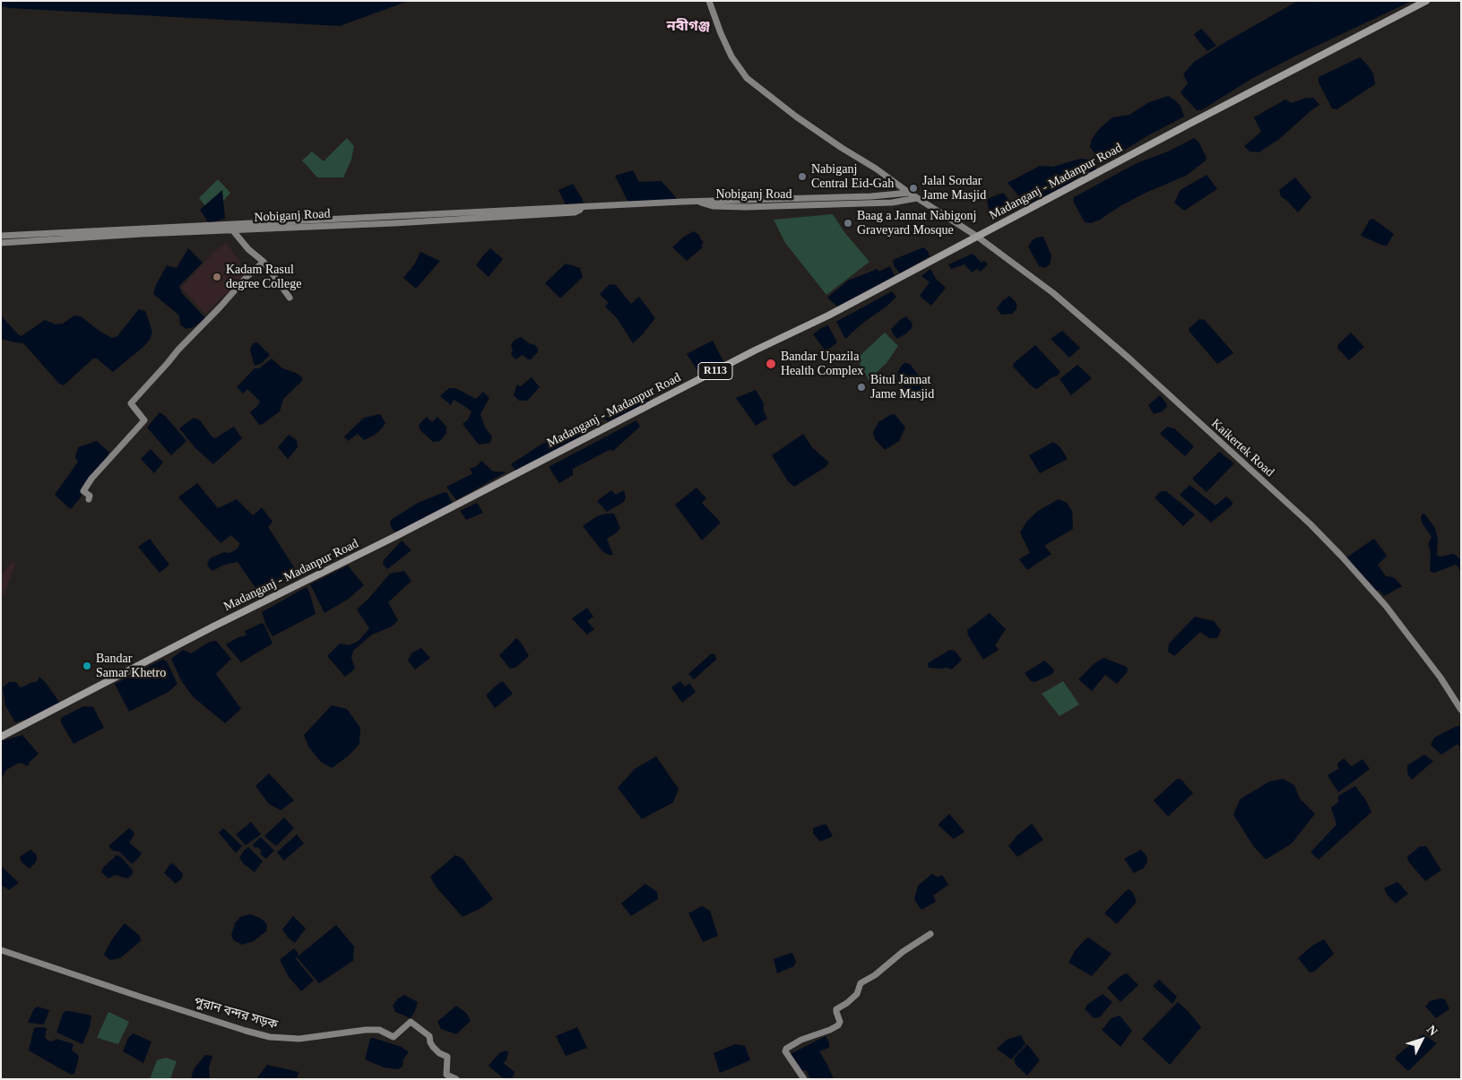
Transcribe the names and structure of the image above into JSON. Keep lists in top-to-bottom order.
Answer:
{
  "streets": {
    "main road": [
      "Madanganj - Madanpur Road",
      "Nobiganj Road",
      "R113",
      "Kaikertek Road",
      "পুরান বন্দর সড়ক"
    ]
  },
  "crossings": [
    ["Madanganj - Madanpur Road", "Kaikertek Road"],
    ["Nobiganj Road", "Kaikertek Road"]
  ],
  "districts": ["নবীগঞ্জ"],
  "places": [
    "Nabiganj Central Eid-Gah",
    "Jalal Sordar Jame Masjid",
    "Baag a Jannat Nabigonj Graveyard Mosque",
    "Kadam Rasul degree College",
    "Bandar Upazila Health Complex",
    "Bitul Jannat Jame Masjid",
    "Bandar Samar Khetro"
  ],
  "north": "top right"
}
